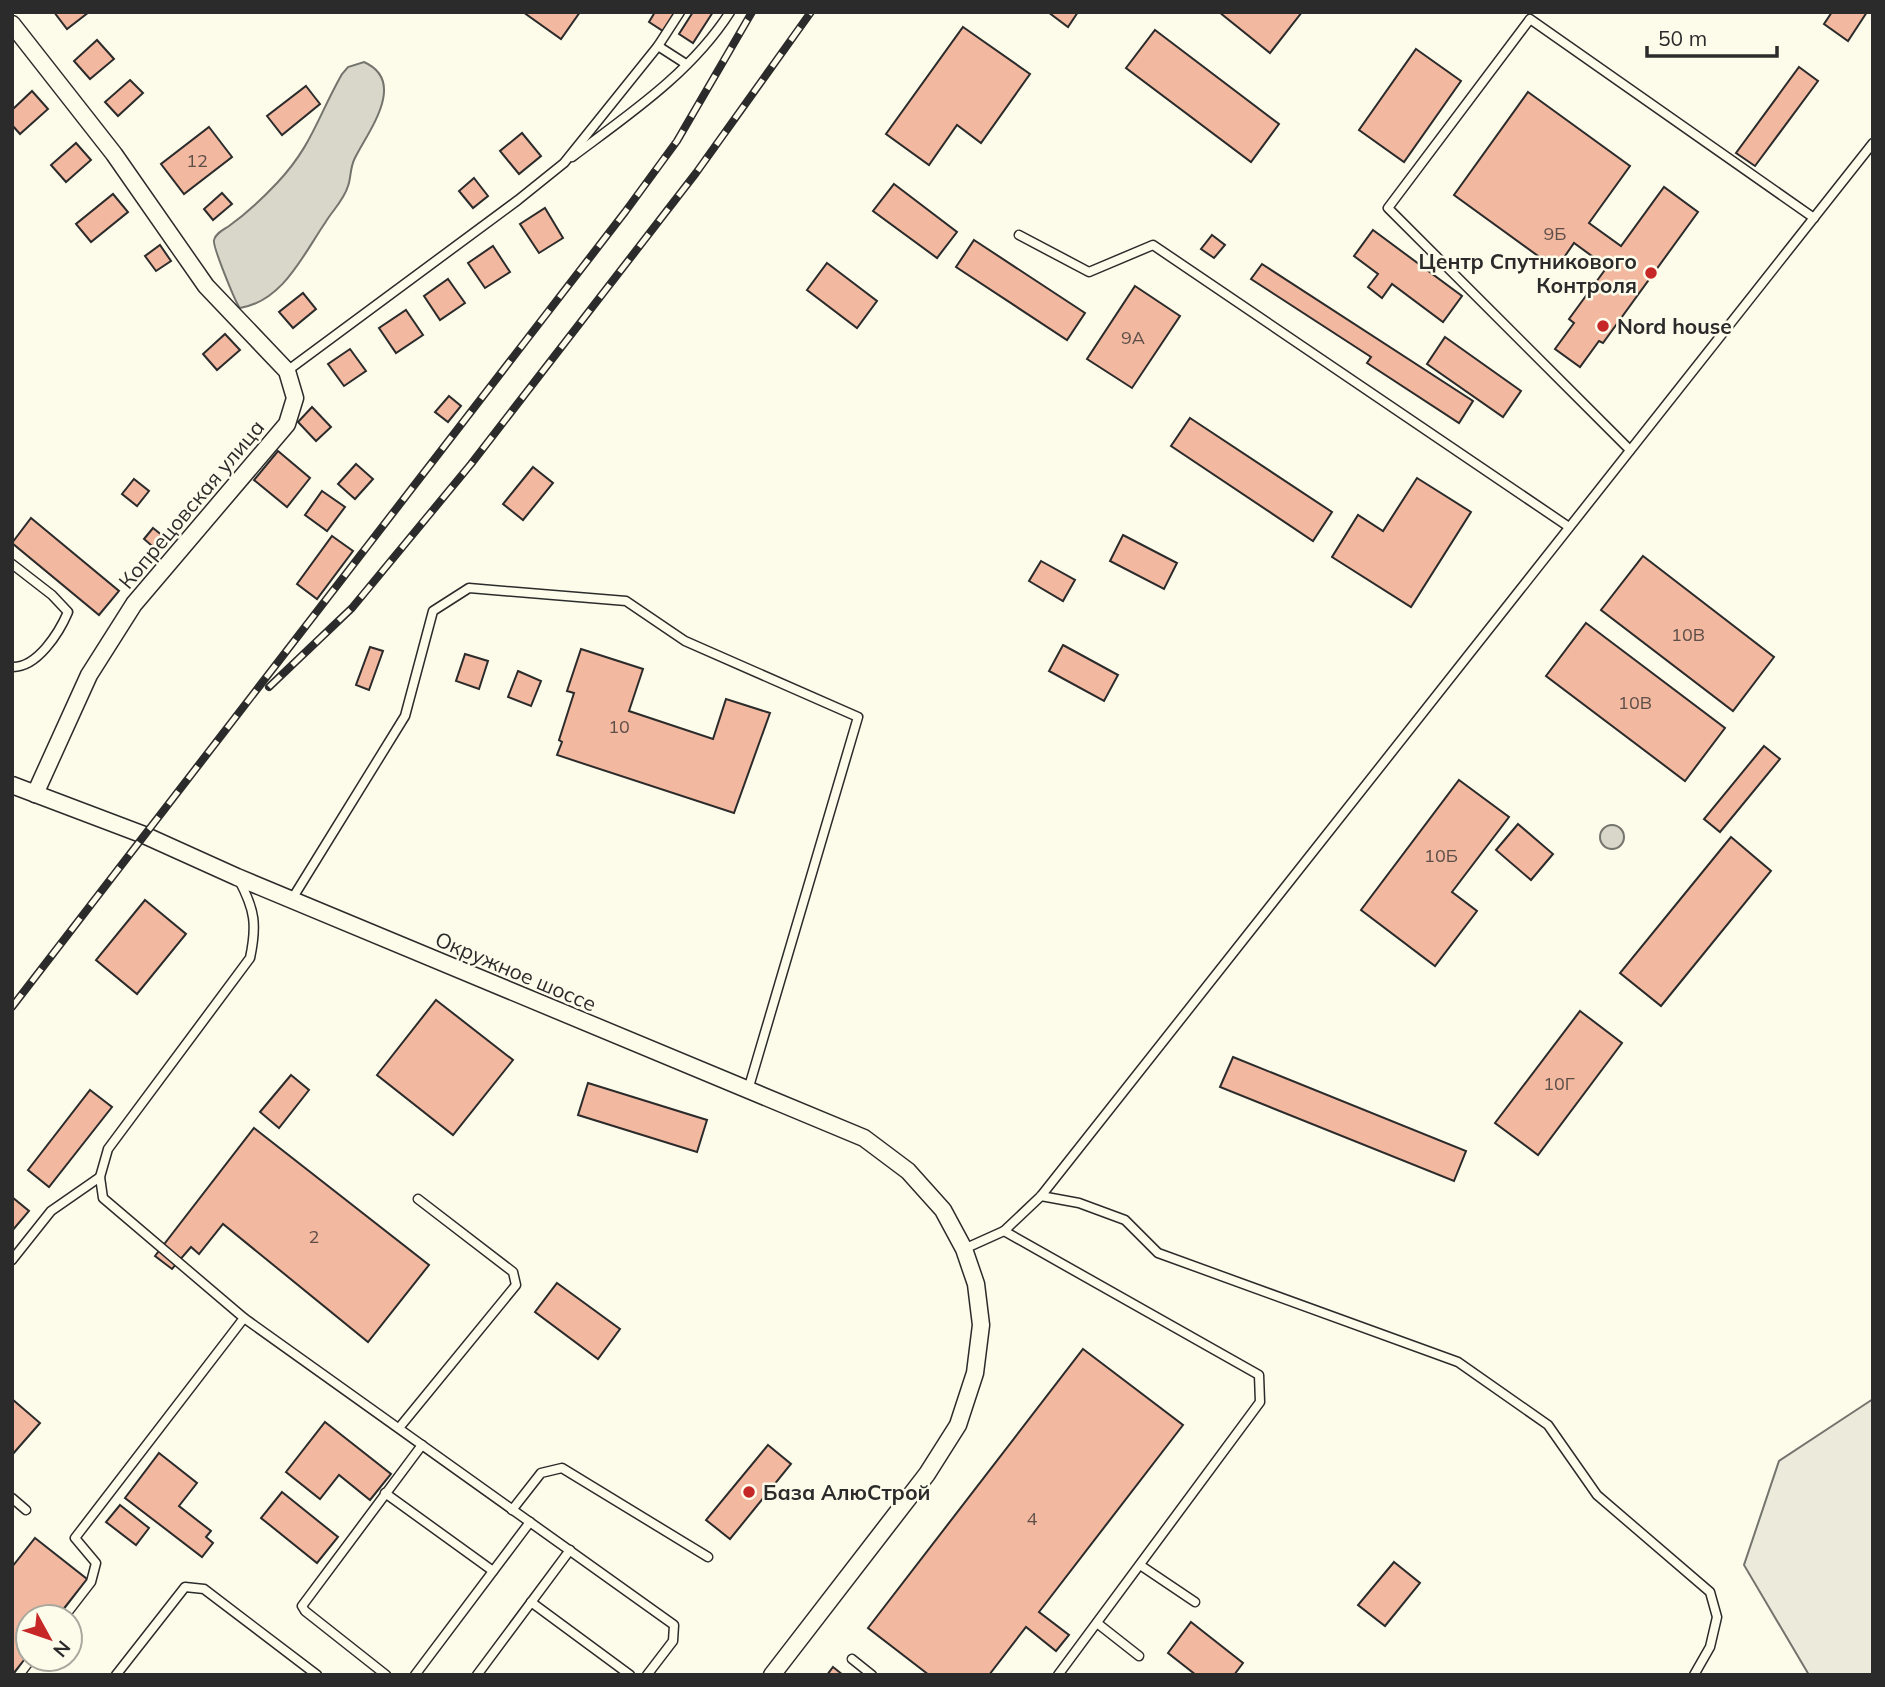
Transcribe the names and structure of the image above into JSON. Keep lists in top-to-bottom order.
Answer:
{
  "streets": {
    "street": ["Копрецовская улица", "Окружное шоссе"]
  },
  "crossings": [
    ["Копрецовская улица", "Окружное шоссе"]
  ],
  "places": ["Центр Спутникового Контроля", "Nord house", "База АлюСтрой"],
  "house_numbers": [
    "12",
    "9Б",
    "9А",
    "10В",
    "10В",
    "10",
    "10Б",
    "10Г",
    "2",
    "4"
  ],
  "scale_bar": "50 m",
  "north": "bottom right"
}
